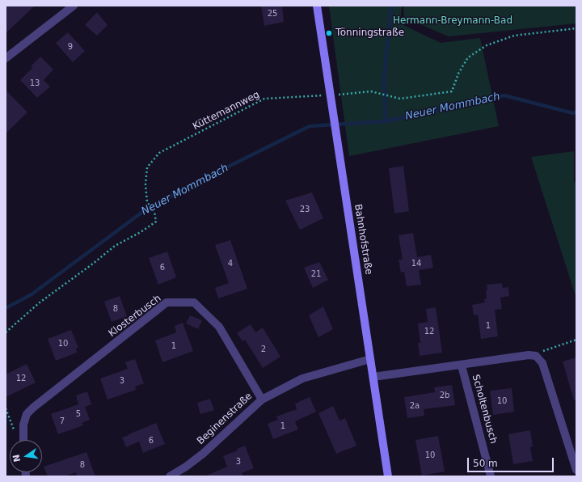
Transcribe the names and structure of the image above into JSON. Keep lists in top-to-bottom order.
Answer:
{
  "streets": {
    "street": [
      "Bahnhofstraße",
      "Klosterbusch",
      "Scholtenbusch",
      "Beginenstraße"
    ],
    "path": ["Küttemannweg"]
  },
  "crossings": [
    ["Küttemannweg", "Bahnhofstraße"],
    ["Bahnhofstraße", "Scholtenbusch"],
    ["Bahnhofstraße", "Beginenstraße"],
    ["Klosterbusch", "Beginenstraße"]
  ],
  "water": ["Neuer Mommbach"],
  "parks": ["Hermann-Breymann-Bad"],
  "places": ["Tönningstraße"],
  "house_numbers": [
    "25",
    "9",
    "13",
    "23",
    "4",
    "14",
    "6",
    "21",
    "8",
    "1",
    "12",
    "10",
    "1",
    "2",
    "12",
    "3",
    "2b",
    "10",
    "2a",
    "5",
    "7",
    "1",
    "6",
    "10",
    "3",
    "8"
  ],
  "scale_bar": "50 m",
  "north": "left"
}
